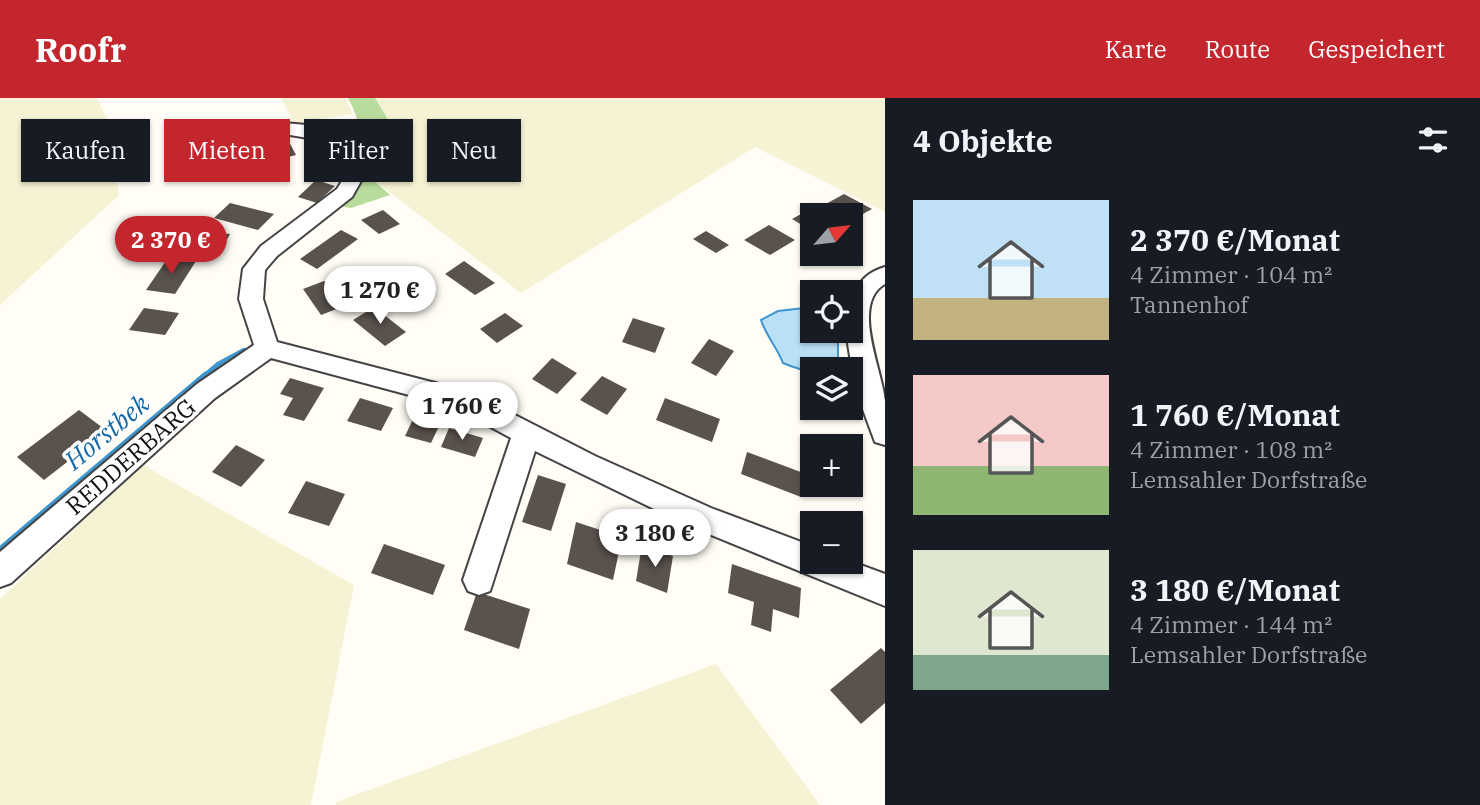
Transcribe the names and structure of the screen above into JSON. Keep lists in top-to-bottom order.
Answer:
{
  "streets": {
    "street": ["REDDERBARG"]
  },
  "water": ["Horstbek"],
  "north": "top right",
  "page": {
    "header": "Roofr",
    "nav": ["Karte", "Route", "Gespeichert"],
    "heading": "4 Objekte",
    "chip": [
      "Kaufen",
      "Mieten",
      "Filter",
      "Neu"
    ],
    "list": [
      {
        "name": "2 370 €/Monat",
        "note": "4 Zimmer · 104 m² · Tannenhof"
      },
      {
        "name": "1 760 €/Monat",
        "note": "4 Zimmer · 108 m² · Lemsahler Dorfstraße"
      },
      {
        "name": "3 180 €/Monat",
        "note": "4 Zimmer · 144 m² · Lemsahler Dorfstraße"
      }
    ],
    "map_buttons": ["+", "−"],
    "price": [
      "2 370 €",
      "1 270 €",
      "1 760 €",
      "3 180 €"
    ]
  }
}
